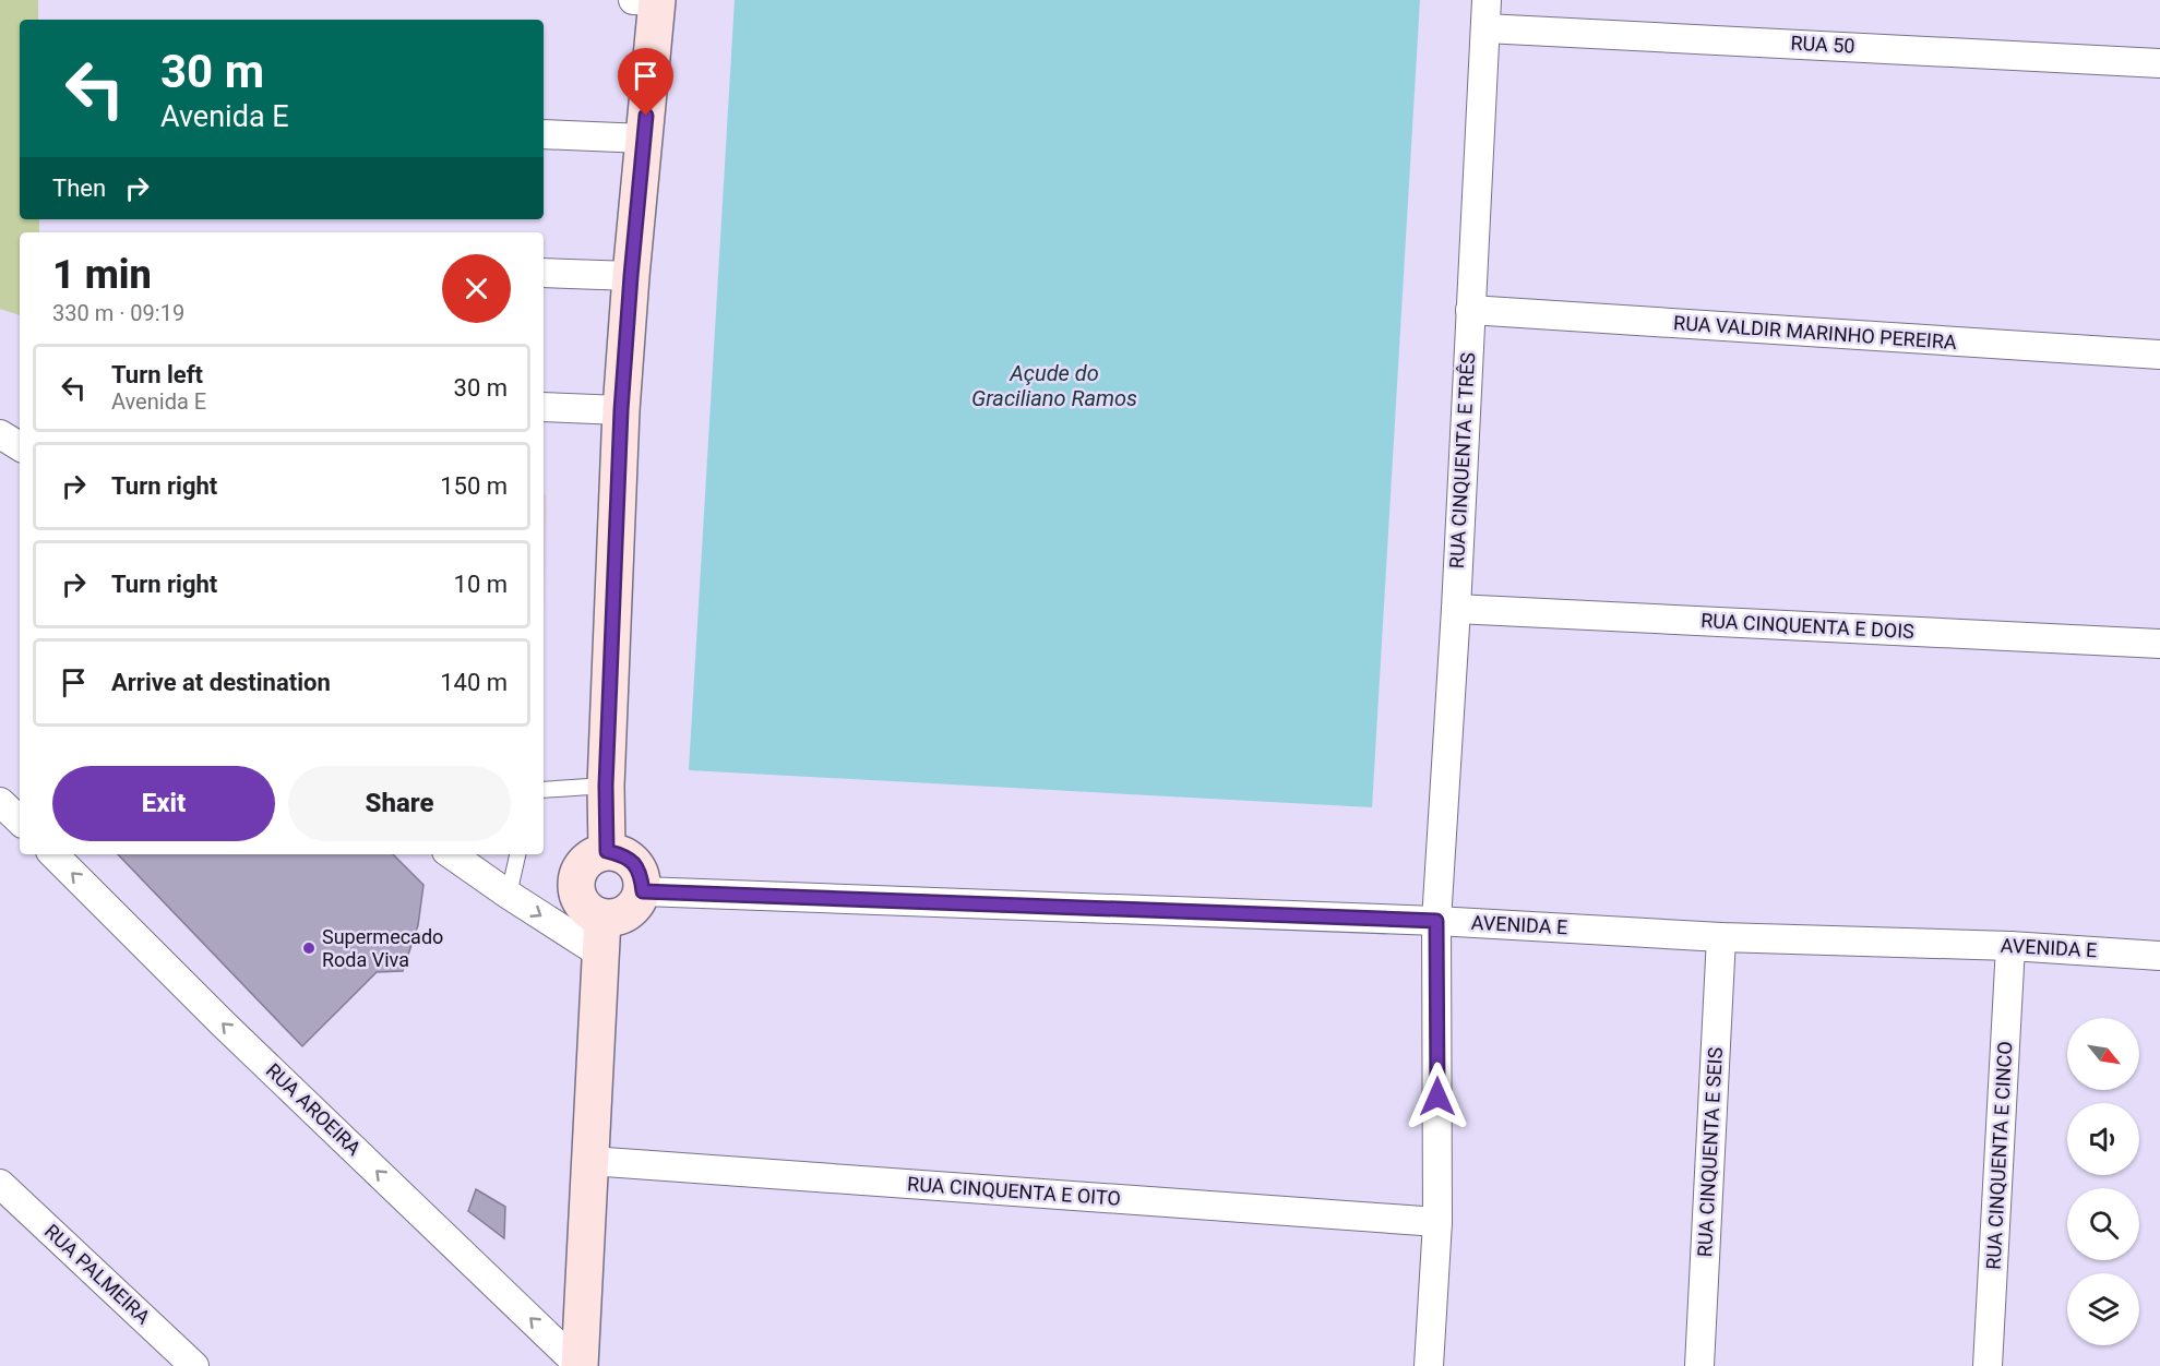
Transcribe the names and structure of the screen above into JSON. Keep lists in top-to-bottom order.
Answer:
{
  "streets": {
    "street": [
      "RUA 50",
      "RUA VALDIR MARINHO PEREIRA",
      "RUA CINQUENTA E TRÊS",
      "RUA CINQUENTA E DOIS",
      "AVENIDA E",
      "RUA AROEIRA",
      "RUA CINQUENTA E SEIS",
      "RUA CINQUENTA E CINCO",
      "RUA CINQUENTA E OITO",
      "RUA PALMEIRA"
    ]
  },
  "crossings": [
    ["RUA 50", "RUA CINQUENTA E TRÊS"],
    ["RUA VALDIR MARINHO PEREIRA", "RUA CINQUENTA E TRÊS"],
    ["RUA CINQUENTA E TRÊS", "RUA CINQUENTA E DOIS"],
    ["RUA CINQUENTA E TRÊS", "AVENIDA E"],
    ["RUA CINQUENTA E TRÊS", "RUA CINQUENTA E OITO"],
    ["AVENIDA E", "RUA CINQUENTA E SEIS"],
    ["AVENIDA E", "RUA CINQUENTA E CINCO"]
  ],
  "one_way": ["RUA AROEIRA"],
  "water": ["Açude do Graciliano Ramos"],
  "places": ["Supermecado Roda Viva"],
  "north": "bottom right",
  "page": {
    "turn": ["30 m", "Avenida E"],
    "then": "Then",
    "heading": ["1 min", "330 m · 09:19"],
    "list": [
      {
        "name": "Turn left",
        "note": "Avenida E",
        "value": "30 m"
      },
      {
        "name": "Turn right",
        "value": "150 m"
      },
      {
        "name": "Turn right",
        "value": "10 m"
      },
      {
        "name": "Arrive at destination",
        "value": "140 m"
      }
    ],
    "buttons": ["Exit", "Share"]
  }
}
